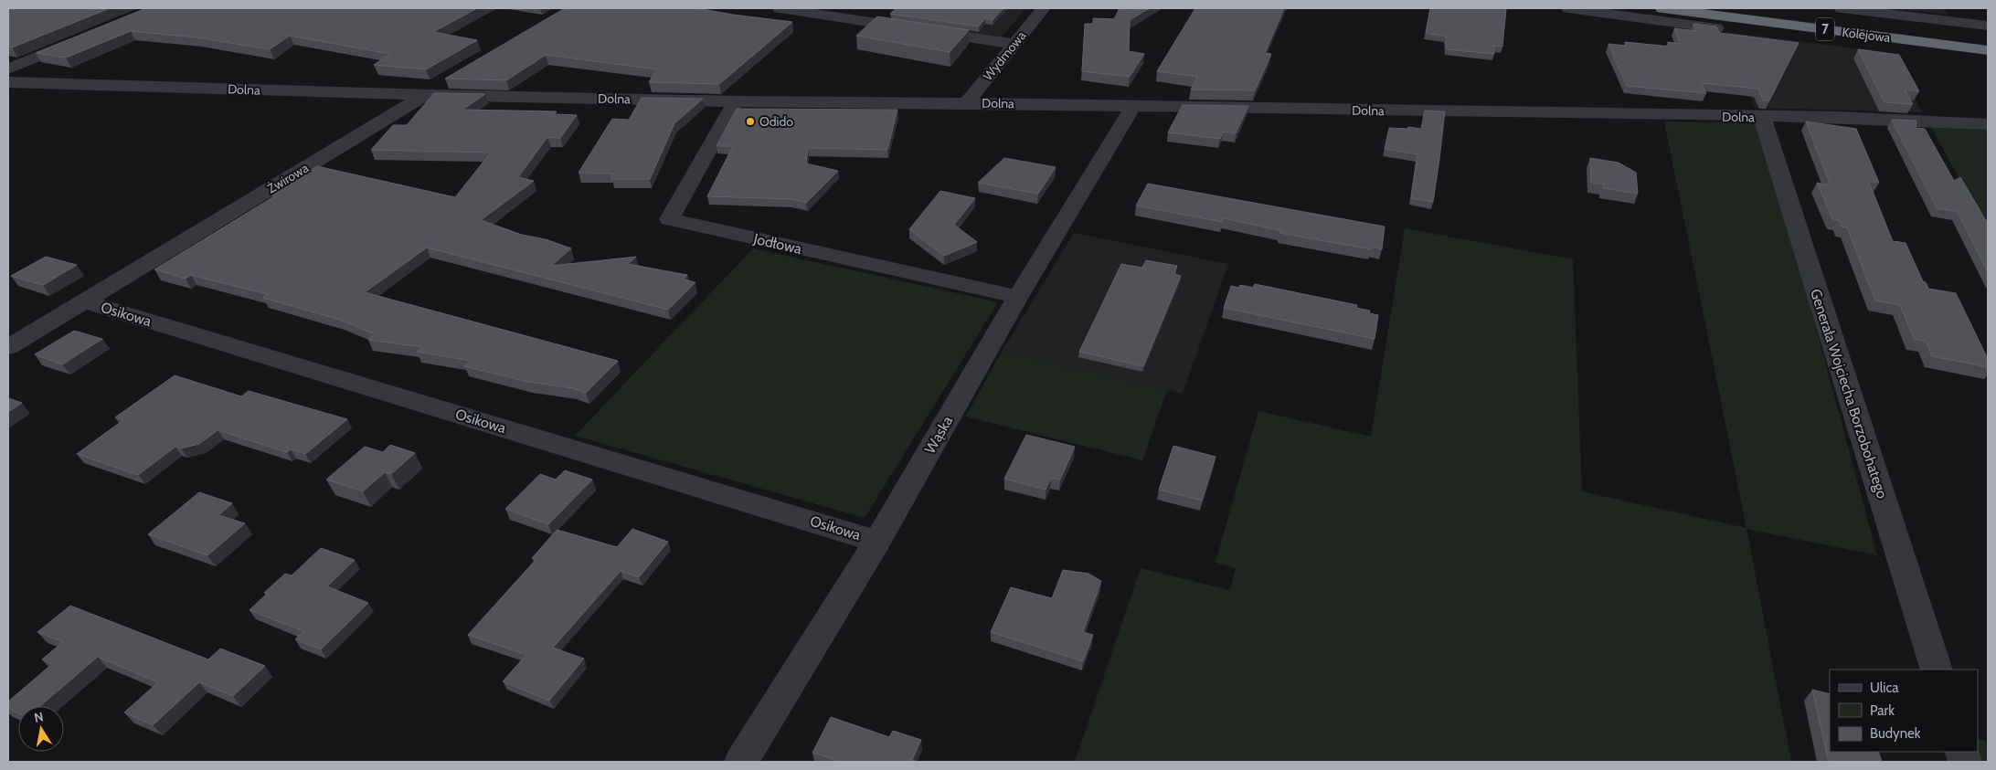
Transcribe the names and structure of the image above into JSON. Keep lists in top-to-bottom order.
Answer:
{
  "streets": {
    "highway": ["7", "Kolejowa"],
    "street": [
      "Wydmowa",
      "Dolna",
      "Żwirowa",
      "Jodłowa",
      "Osikowa",
      "Generała Wojciecha Borzobohatego",
      "Wąska"
    ]
  },
  "crossings": [
    ["Wydmowa", "Dolna"],
    ["Dolna", "Żwirowa"],
    ["Dolna", "Jodłowa"],
    ["Dolna", "Generała Wojciecha Borzobohatego"],
    ["Dolna", "Wąska"],
    ["Żwirowa", "Osikowa"],
    ["Jodłowa", "Wąska"],
    ["Osikowa", "Wąska"]
  ],
  "places": ["Odido"],
  "legend": ["Ulica", "Park", "Budynek"],
  "north": "top"
}
